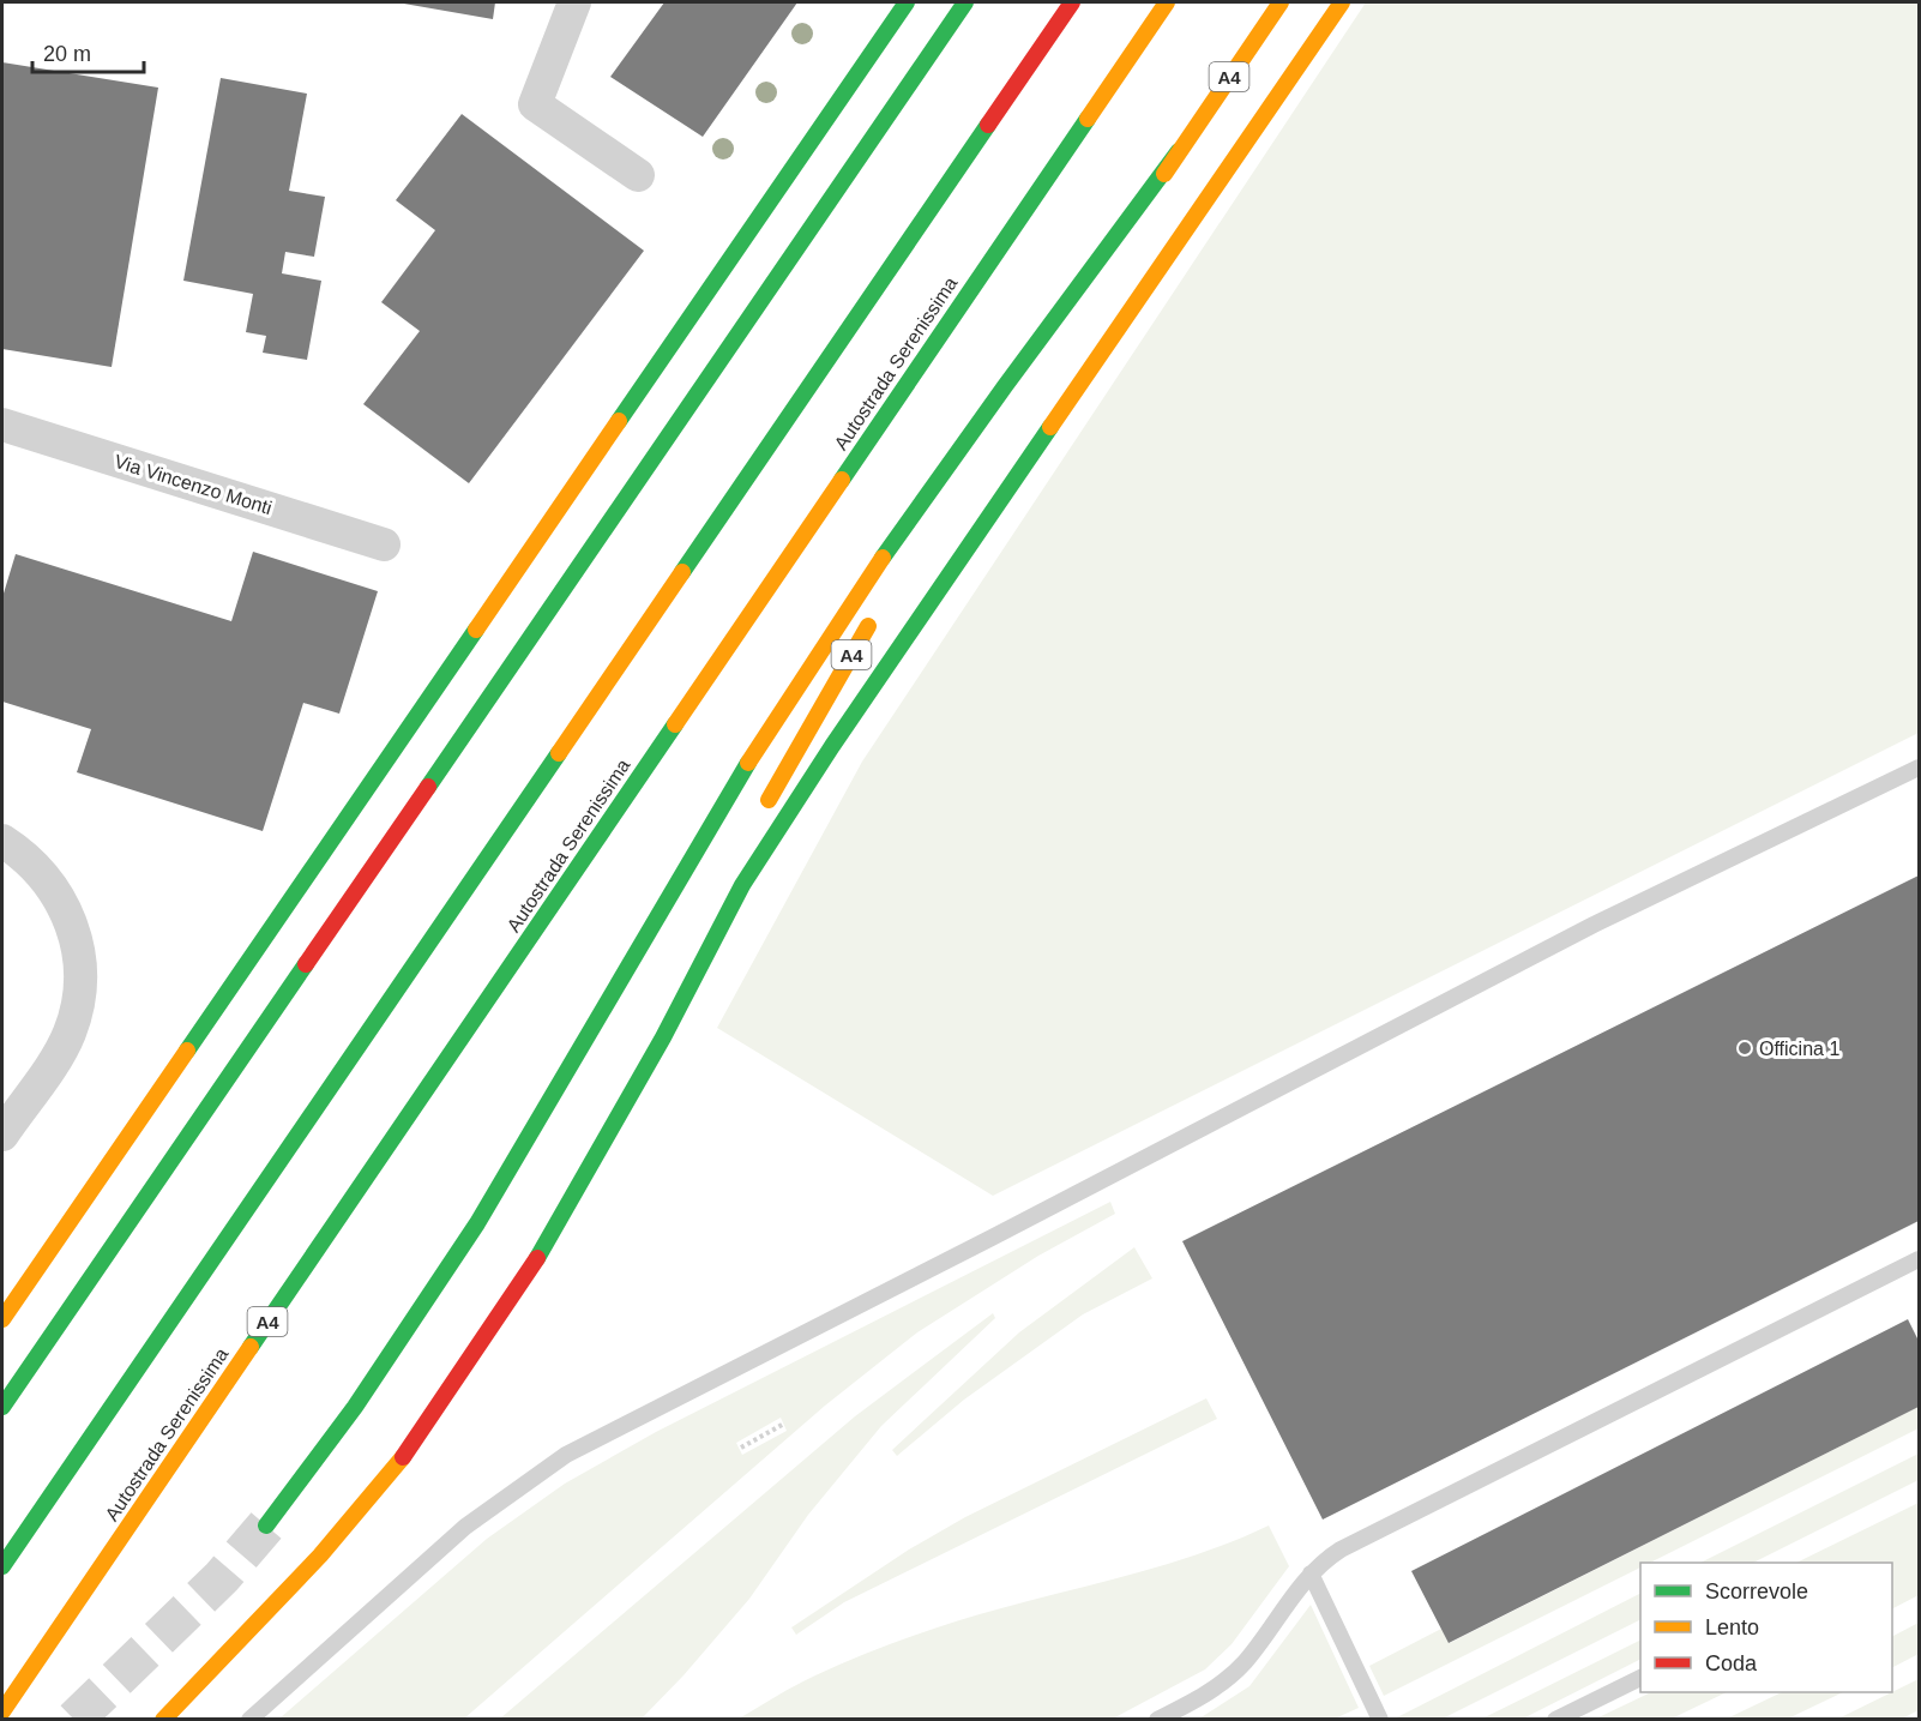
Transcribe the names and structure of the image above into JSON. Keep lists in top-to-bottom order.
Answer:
{
  "streets": {
    "highway": ["A4", "Autostrada Serenissima"],
    "street": ["Via Vincenzo Monti"]
  },
  "places": ["Officina 1"],
  "legend": ["Scorrevole", "Lento", "Coda"],
  "scale_bar": "20 m"
}
